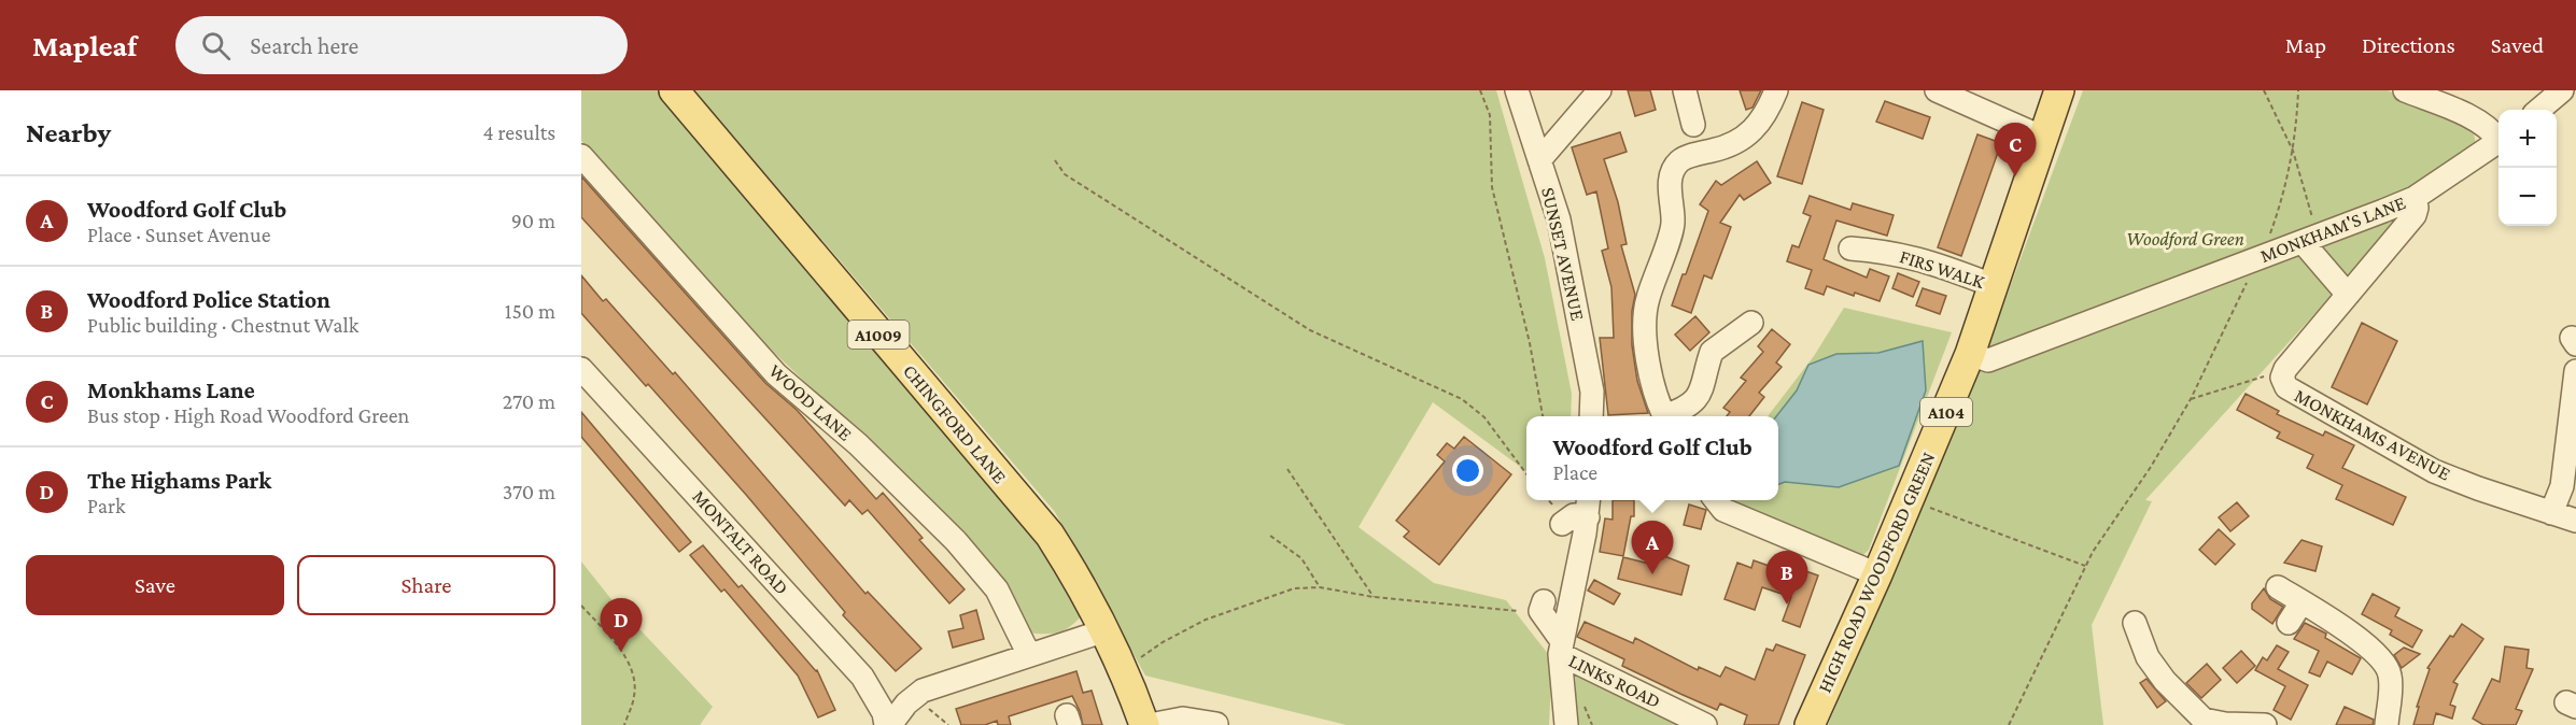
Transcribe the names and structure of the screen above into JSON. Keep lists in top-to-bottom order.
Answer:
{
  "streets": {
    "main road": [
      "A1009",
      "A104",
      "CHINGFORD LANE",
      "HIGH ROAD WOODFORD GREEN"
    ],
    "street": [
      "MONKHAM'S LANE",
      "SUNSET AVENUE",
      "FIRS WALK",
      "WOOD LANE",
      "MONKHAMS AVENUE",
      "MONTALT ROAD",
      "LINKS ROAD"
    ]
  },
  "crossings": [
    ["MONKHAM'S LANE", "MONKHAMS AVENUE"],
    ["MONKHAM'S LANE", "HIGH ROAD WOODFORD GREEN"],
    ["FIRS WALK", "HIGH ROAD WOODFORD GREEN"],
    ["WOOD LANE", "MONTALT ROAD"],
    ["CHINGFORD LANE", "MONTALT ROAD"]
  ],
  "parks": ["Woodford Green"],
  "page": {
    "header": "Mapleaf",
    "search": "Search here",
    "nav": ["Map", "Directions", "Saved"],
    "heading": ["Nearby", "4 results"],
    "map_buttons": ["+", "−"],
    "pins": [
      "C",
      "A",
      "B",
      "D"
    ],
    "list": [
      {
        "mark": "A",
        "name": "Woodford Golf Club",
        "note": "Place · Sunset Avenue",
        "value": "90 m"
      },
      {
        "mark": "B",
        "name": "Woodford Police Station",
        "note": "Public building · Chestnut Walk",
        "value": "150 m"
      },
      {
        "mark": "C",
        "name": "Monkhams Lane",
        "note": "Bus stop · High Road Woodford Green",
        "value": "270 m"
      },
      {
        "mark": "D",
        "name": "The Highams Park",
        "note": "Park",
        "value": "370 m"
      }
    ],
    "popup": ["Woodford Golf Club", "Place"],
    "buttons": ["Save", "Share"]
  }
}
